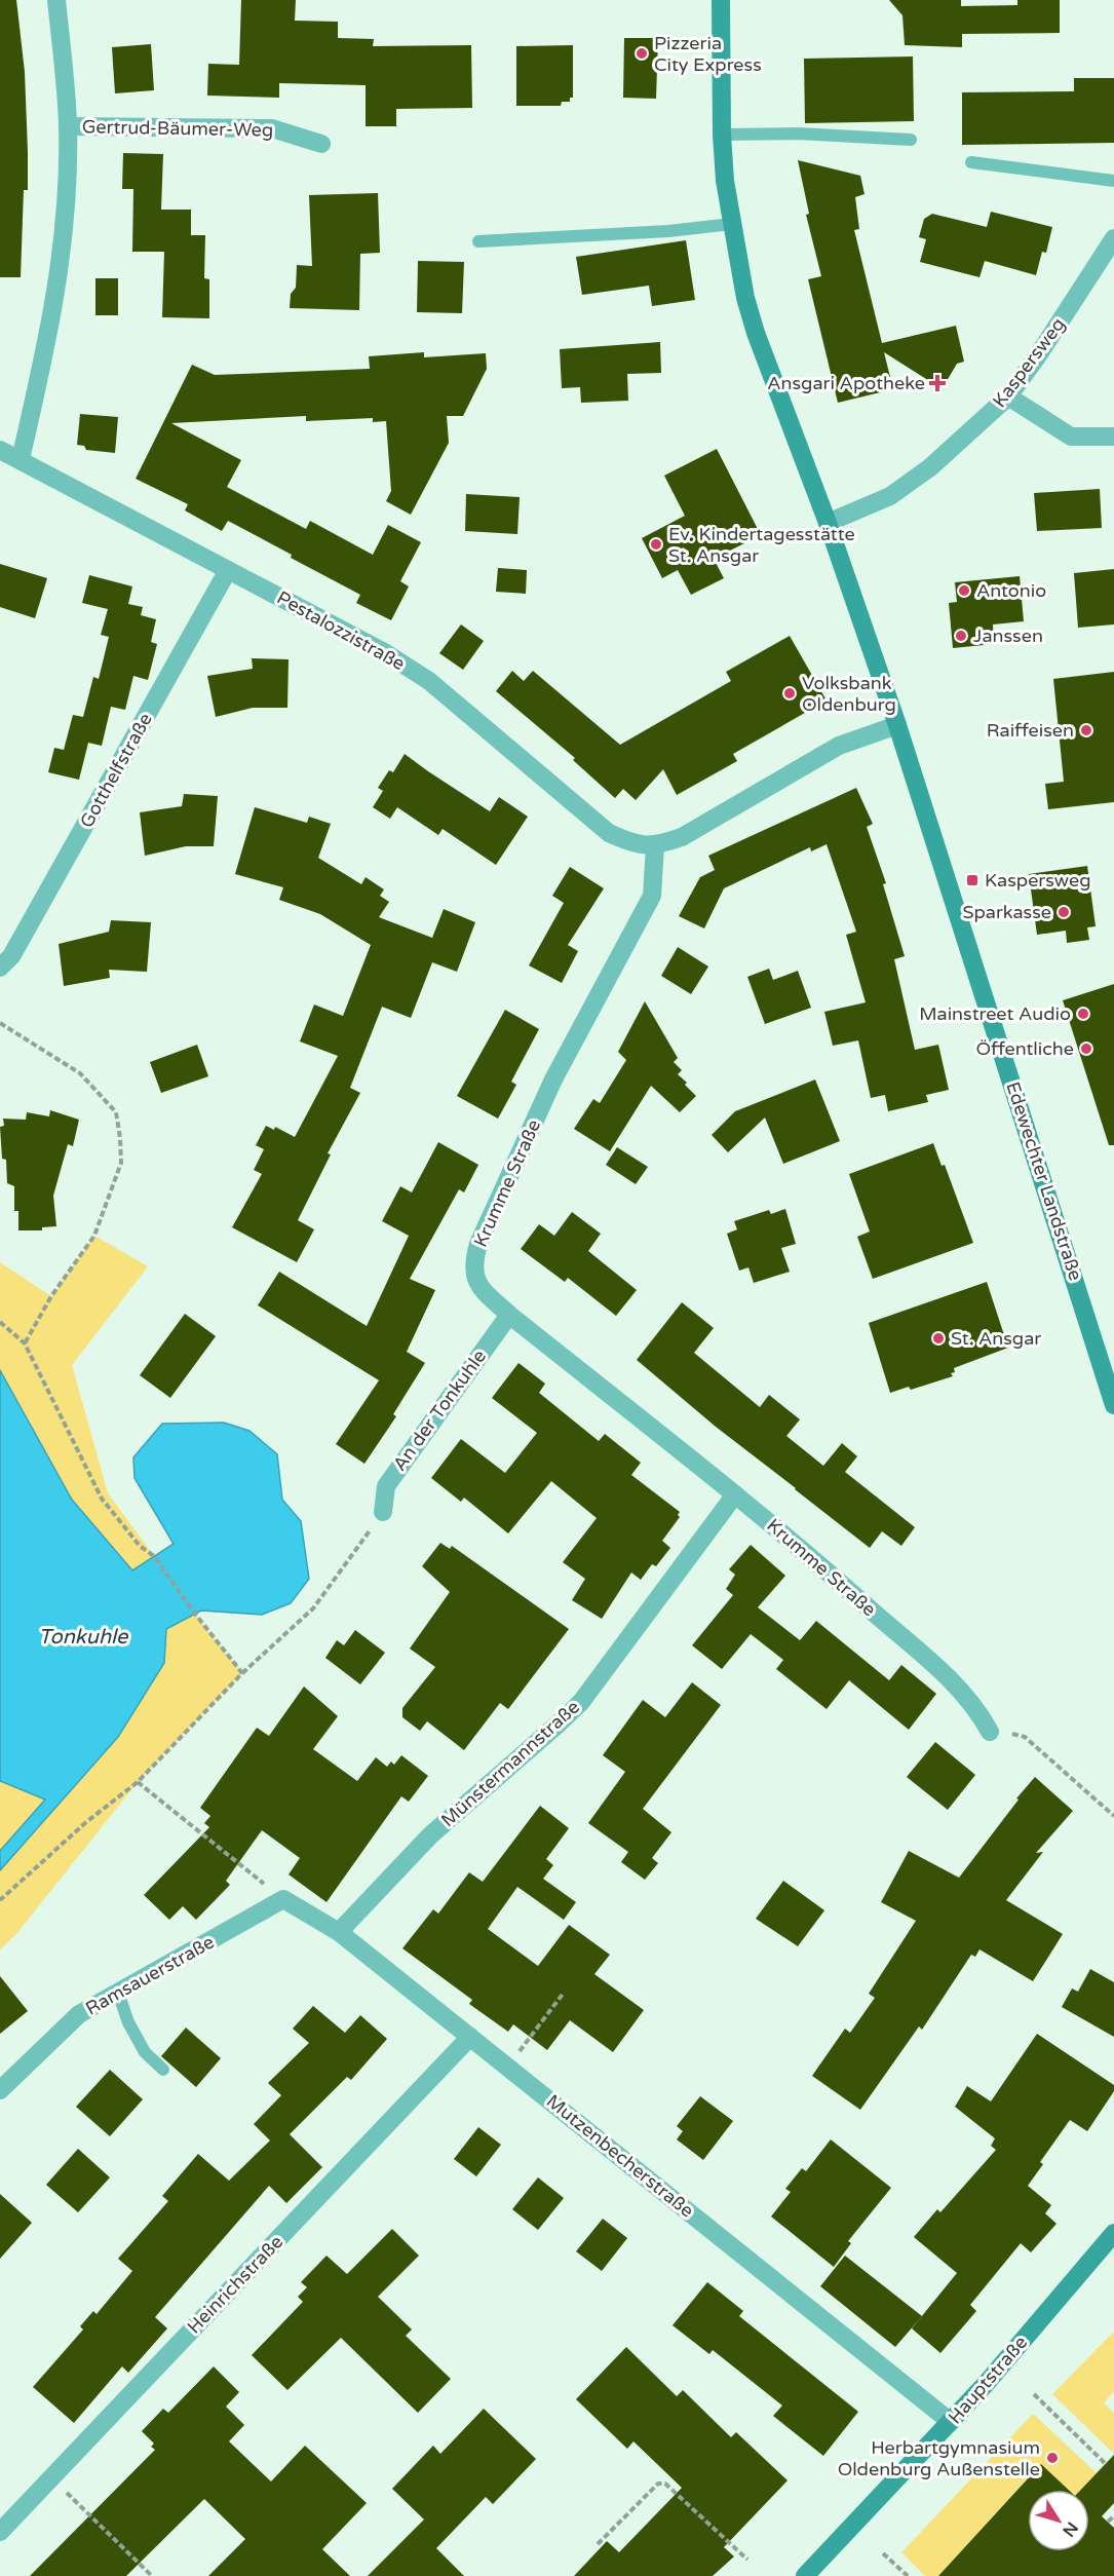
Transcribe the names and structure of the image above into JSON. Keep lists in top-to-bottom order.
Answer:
{
  "streets": {
    "main road": ["Edewechter Landstraße", "Hauptstraße"],
    "street": [
      "Gertrud-Bäumer-Weg",
      "Kaspersweg",
      "Pestalozzistraße",
      "Gotthelfstraße",
      "Krumme Straße",
      "An der Tonkuhle",
      "Münstermannstraße",
      "Ramsauerstraße",
      "Mutzenbecherstraße",
      "Heinrichstraße"
    ]
  },
  "crossings": [
    ["Kaspersweg", "Edewechter Landstraße"],
    ["Pestalozzistraße", "Gotthelfstraße"],
    ["Pestalozzistraße", "Krumme Straße"],
    ["Krumme Straße", "An der Tonkuhle"],
    ["Krumme Straße", "Münstermannstraße"],
    ["Münstermannstraße", "Mutzenbecherstraße"],
    ["Ramsauerstraße", "Mutzenbecherstraße"],
    ["Mutzenbecherstraße", "Heinrichstraße"],
    ["Mutzenbecherstraße", "Hauptstraße"]
  ],
  "water": ["Tonkuhle"],
  "places": {
    "other": [
      "Pizzeria City Express",
      "Ev. Kindertagesstätte St. Ansgar",
      "Antonio",
      "Janssen",
      "Volksbank Oldenburg",
      "Raiffeisen",
      "Sparkasse",
      "Mainstreet Audio",
      "Öffentliche",
      "St. Ansgar",
      "Herbartgymnasium Oldenburg Außenstelle"
    ],
    "health": ["Ansgari Apotheke"],
    "transit": ["Kaspersweg"]
  },
  "north": "bottom right"
}
